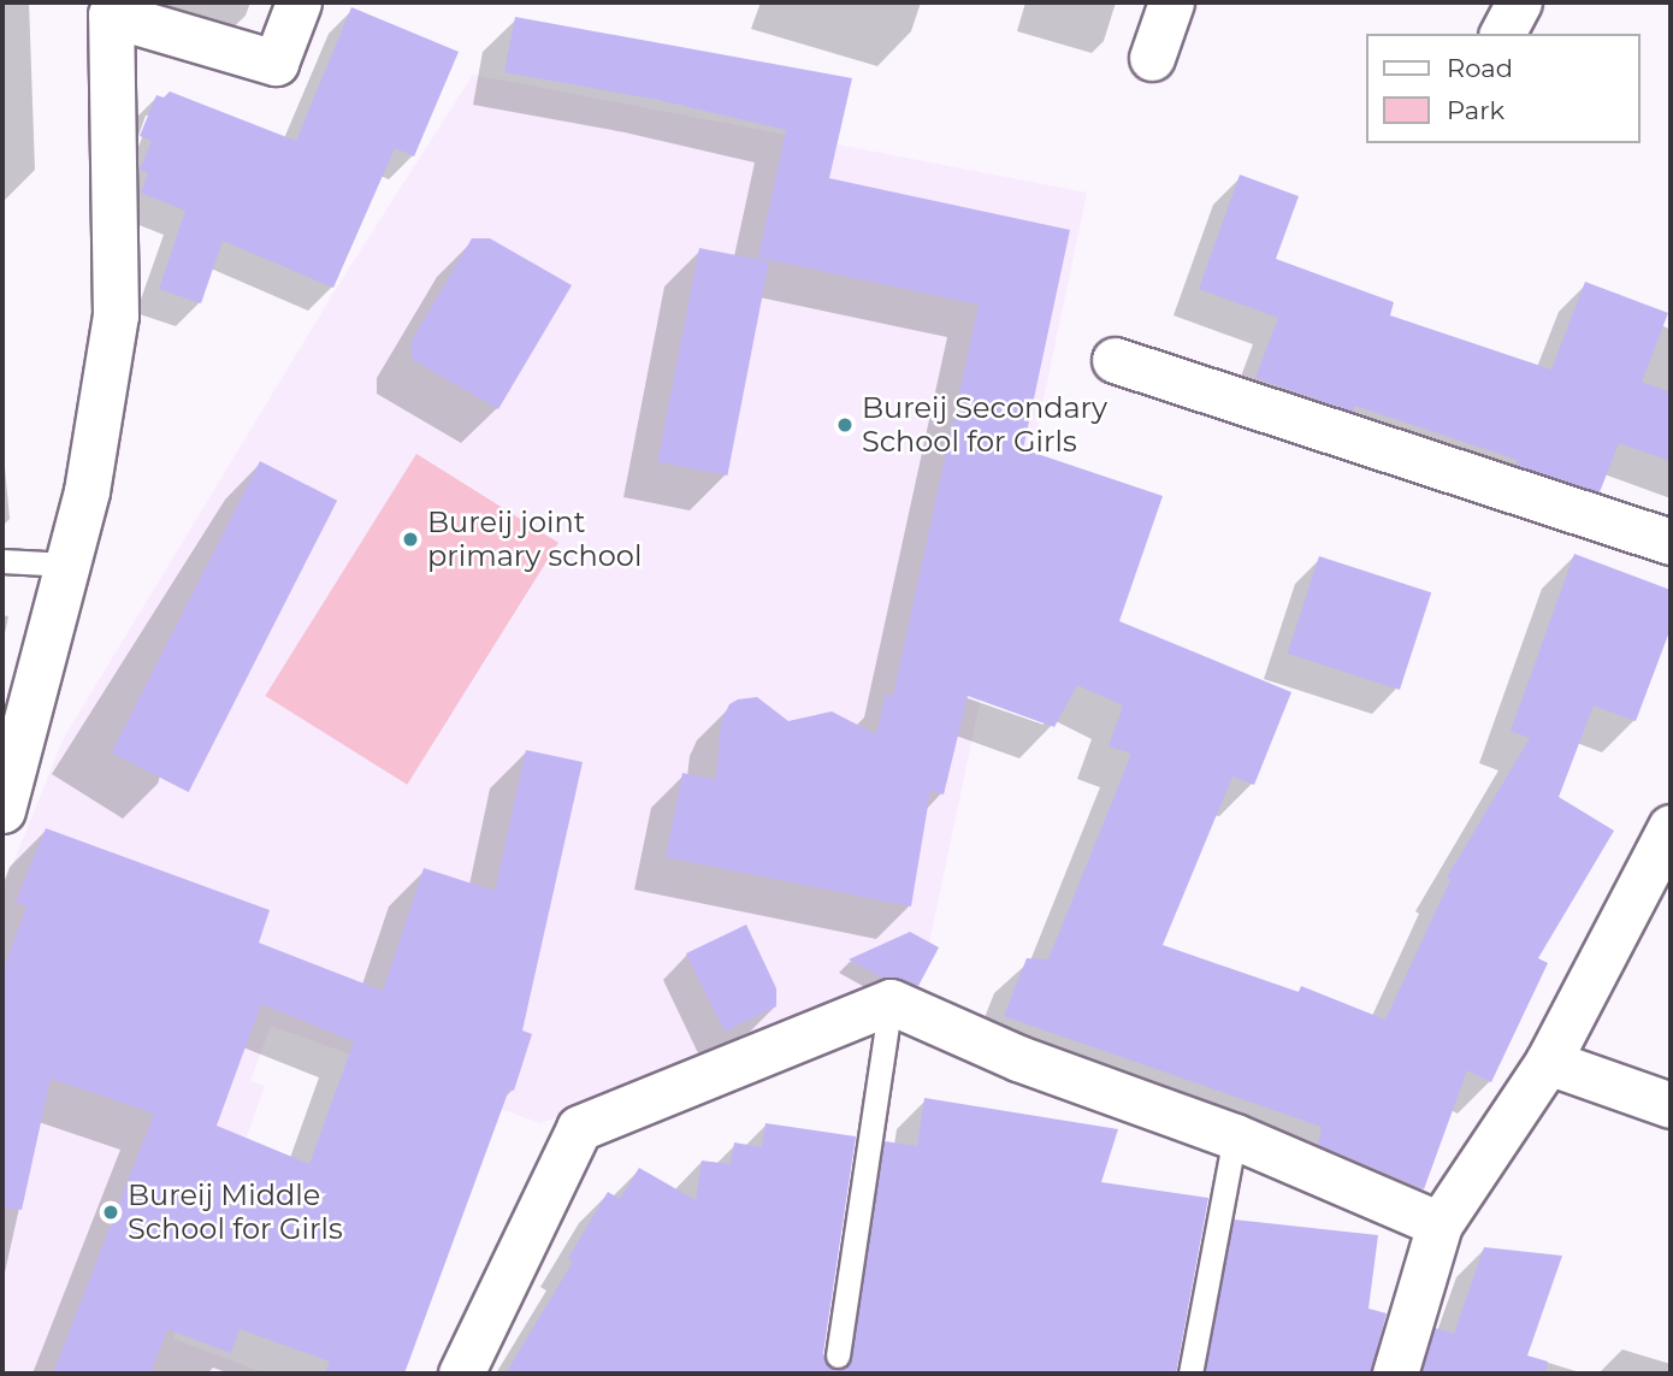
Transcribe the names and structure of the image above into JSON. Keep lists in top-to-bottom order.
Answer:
{
  "places": ["Bureij Secondary School for Girls", "Bureij joint primary school", "Bureij Middle School for Girls"],
  "legend": ["Road", "Park"]
}
